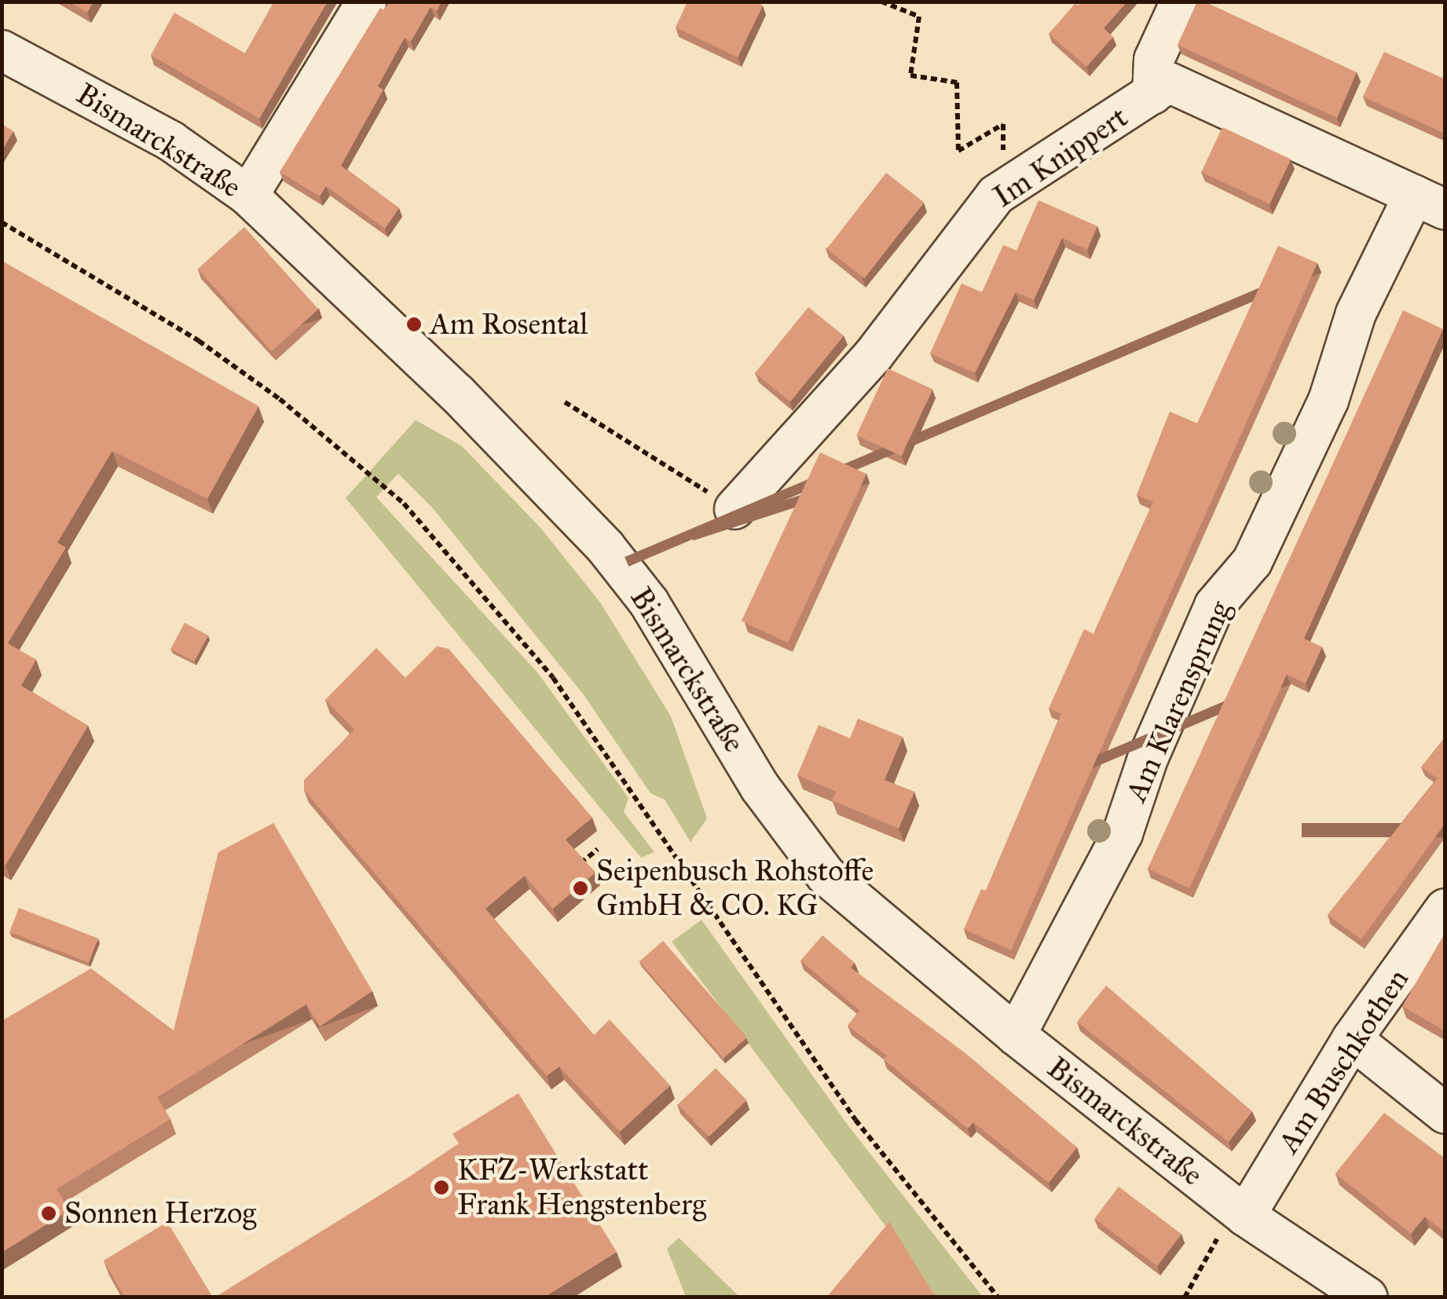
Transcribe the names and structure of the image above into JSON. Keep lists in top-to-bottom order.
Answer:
{
  "streets": {
    "street": [
      "Bismarckstraße",
      "Im Knippert",
      "Am Klarensprung",
      "Am Buschkothen"
    ]
  },
  "crossings": [
    ["Bismarckstraße", "Am Klarensprung"],
    ["Bismarckstraße", "Am Buschkothen"],
    ["Im Knippert", "Am Klarensprung"]
  ],
  "places": [
    "Am Rosental",
    "Seipenbusch Rohstoffe GmbH & CO. KG",
    "KFZ-Werkstatt Frank Hengstenberg",
    "Sonnen Herzog"
  ]
}
